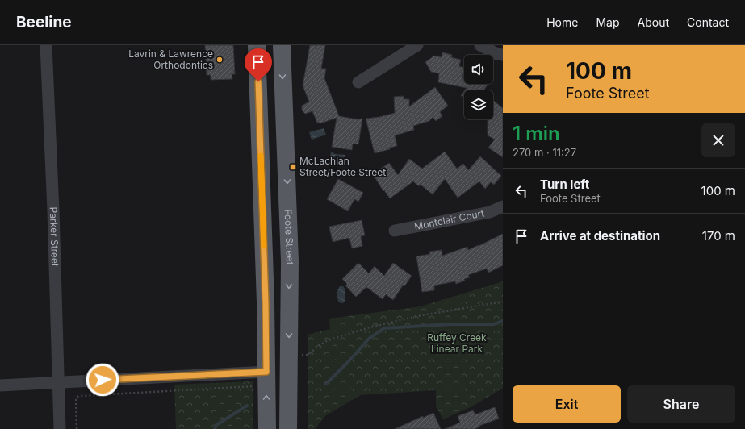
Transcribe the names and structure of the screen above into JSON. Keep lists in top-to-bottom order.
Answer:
{
  "streets": {
    "main road": ["Foote Street"],
    "street": ["Montclair Court", "Parker Street"]
  },
  "parks": ["Ruffey Creek Linear Park"],
  "places": {
    "other": ["Lavrin & Lawrence Orthodontics"],
    "transit": ["McLachlan Street/Foote Street"]
  },
  "page": {
    "header": "Beeline",
    "nav": [
      "Home",
      "Map",
      "About",
      "Contact"
    ],
    "turn": ["100 m", "Foote Street"],
    "heading": ["1 min", "270 m · 11:27"],
    "list": [
      {
        "name": "Turn left",
        "note": "Foote Street",
        "value": "100 m"
      },
      {
        "name": "Arrive at destination",
        "value": "170 m"
      }
    ],
    "buttons": ["Exit", "Share"]
  }
}
